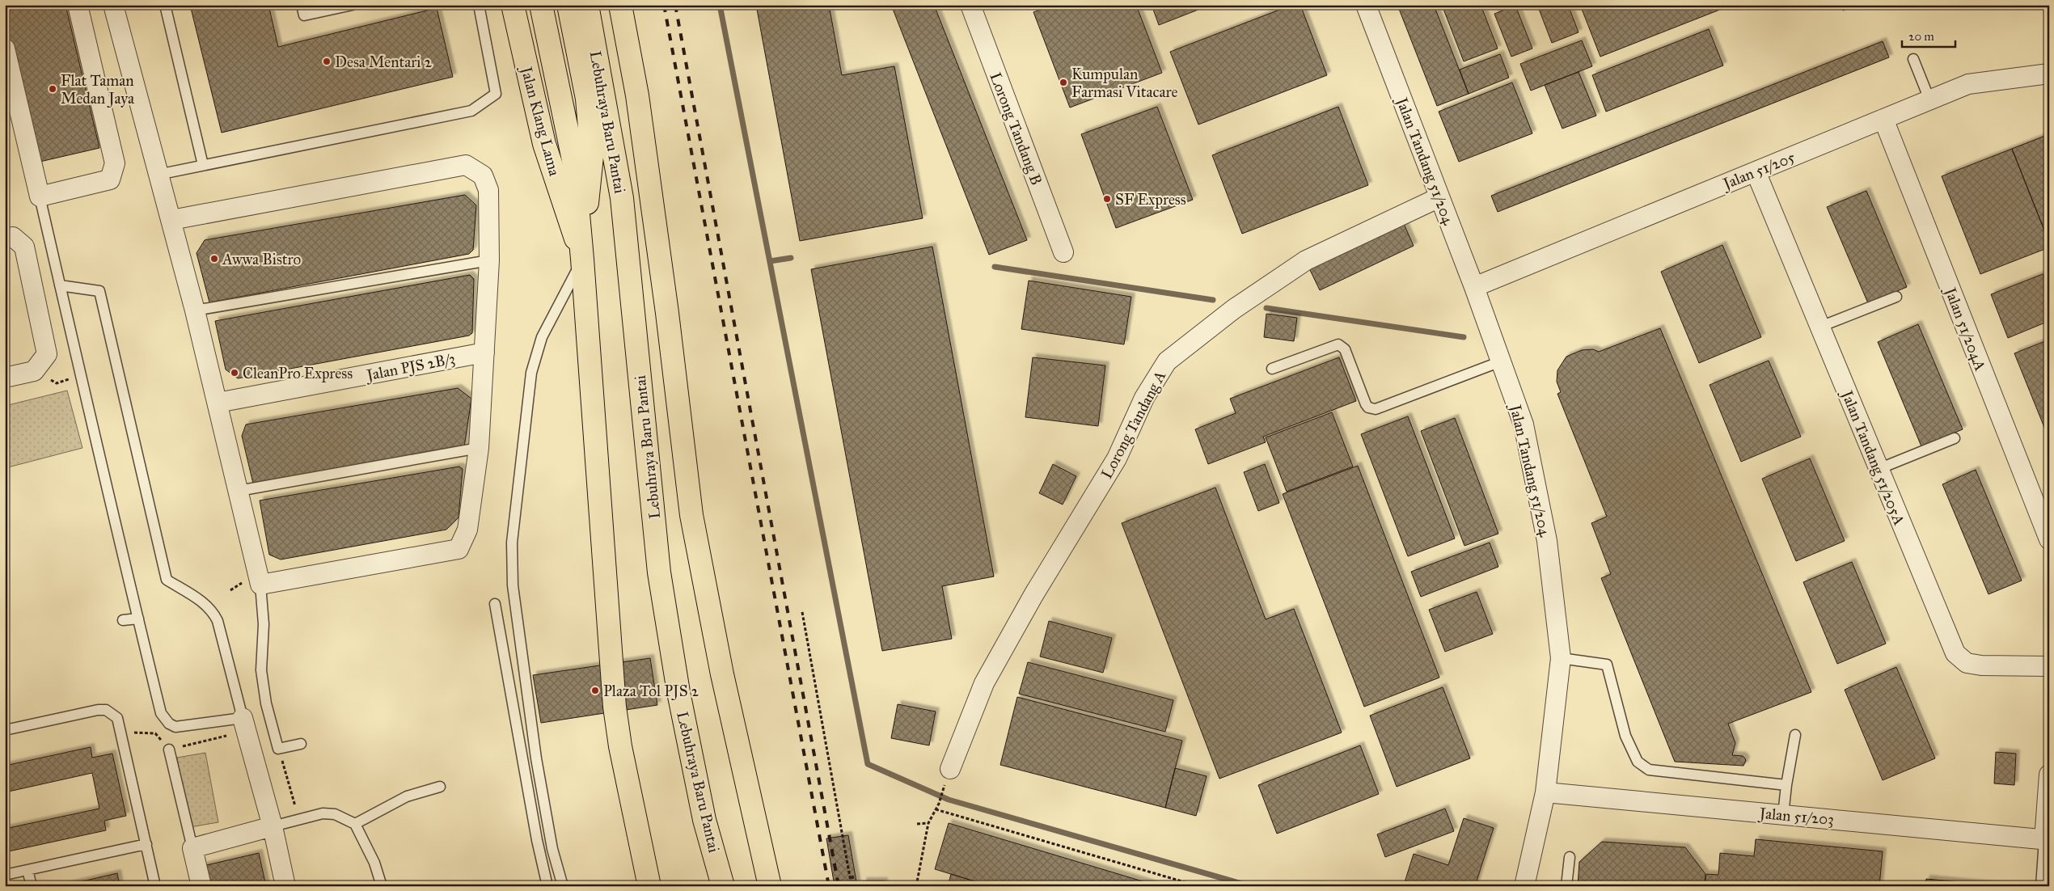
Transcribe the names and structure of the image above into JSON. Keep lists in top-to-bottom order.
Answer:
{
  "streets": {
    "main road": ["Jalan Klang Lama", "Lebuhraya Baru Pantai"],
    "street": [
      "Lorong Tandang B",
      "Jalan Tandang 51/204",
      "Jalan 51/205",
      "Jalan 51/204A",
      "Jalan PJS 2B/3",
      "Lorong Tandang A",
      "Jalan Tandang 51/205A",
      "Jalan 51/203"
    ]
  },
  "crossings": [
    ["Jalan Tandang 51/204", "Jalan 51/205"],
    ["Jalan Tandang 51/204", "Lorong Tandang A"],
    ["Jalan Tandang 51/204", "Jalan 51/203"],
    ["Jalan 51/205", "Jalan 51/204A"],
    ["Jalan 51/205", "Jalan Tandang 51/205A"]
  ],
  "places": [
    "Desa Mentari 2",
    "Kumpulan Farmasi Vitacare",
    "Flat Taman Medan Jaya",
    "SF Express",
    "Awwa Bistro",
    "CleanPro Express",
    "Plaza Tol PJS 2"
  ],
  "scale_bar": "20 m"
}
